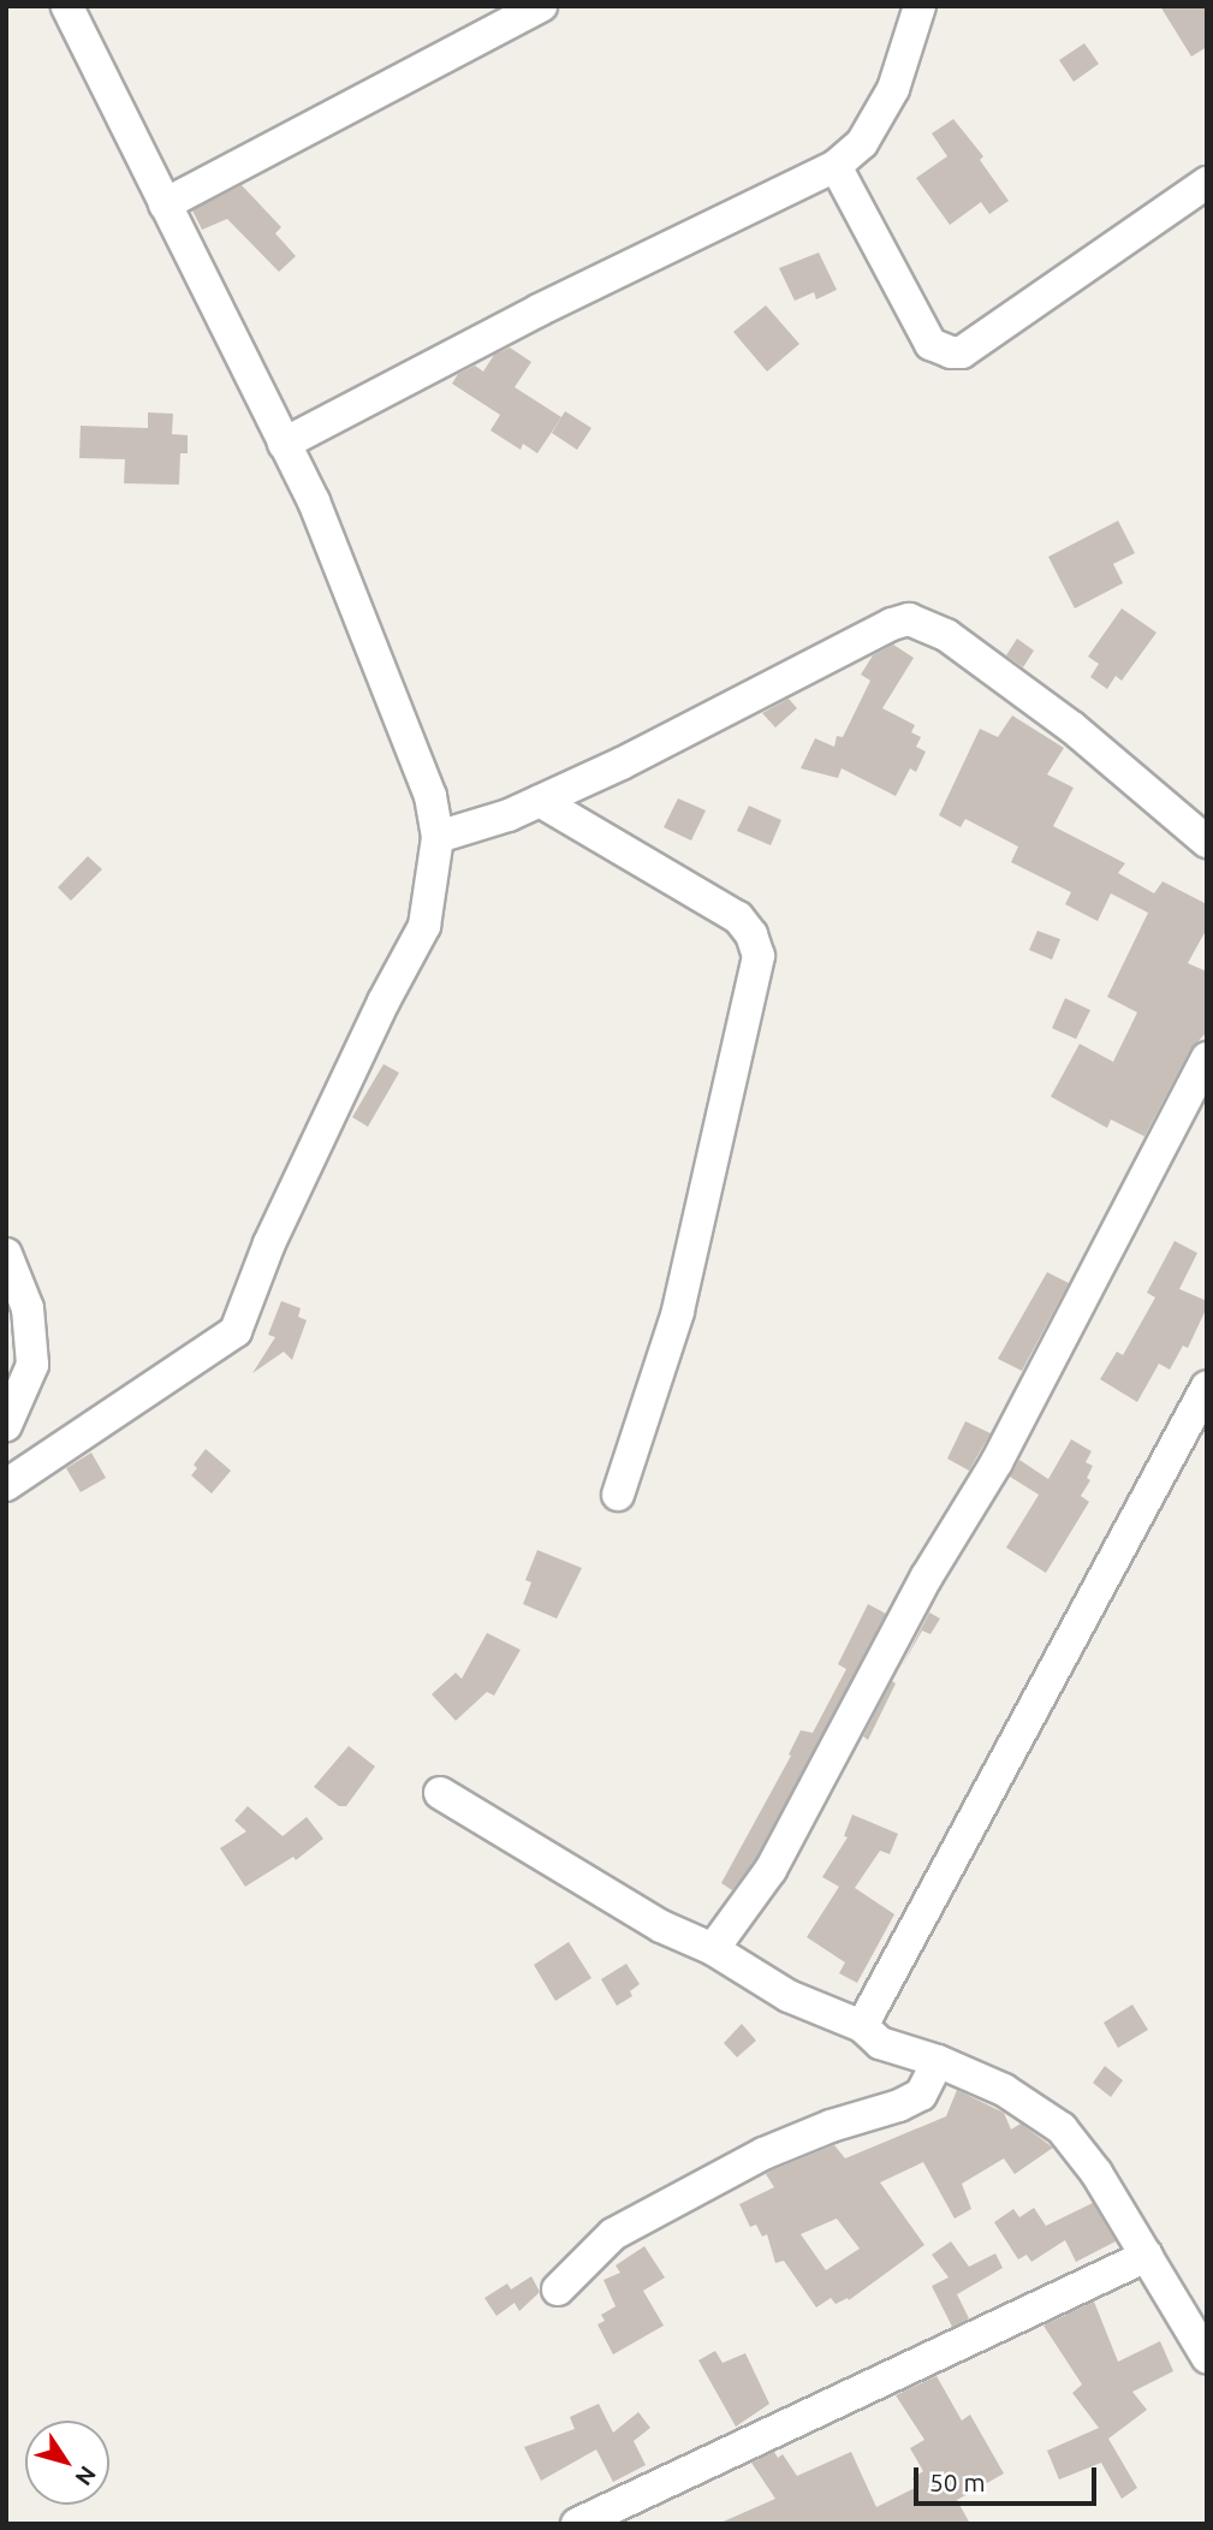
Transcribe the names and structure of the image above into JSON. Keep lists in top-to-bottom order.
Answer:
{
  "scale_bar": "50 m",
  "north": "bottom right"
}
